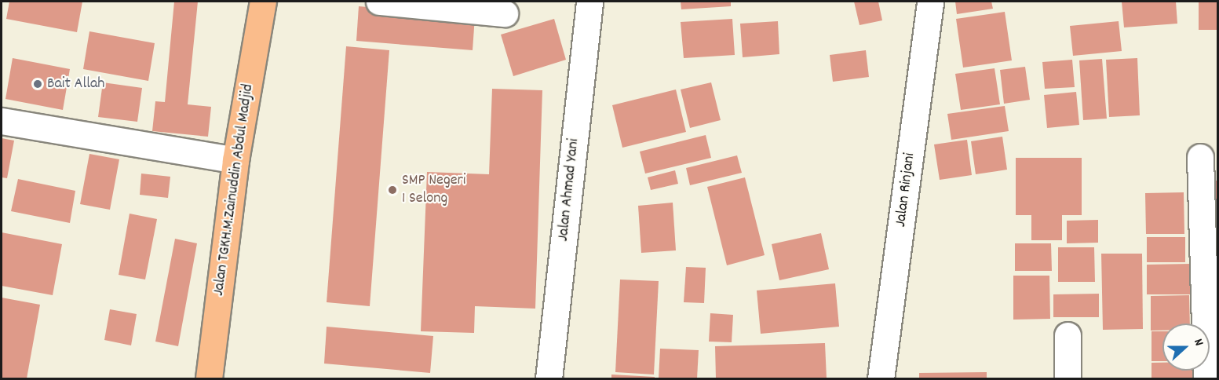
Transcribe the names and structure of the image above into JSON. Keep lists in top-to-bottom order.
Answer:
{
  "streets": {
    "main road": ["Jalan TGKH.M.Zainuddin Abdul Madjid"],
    "street": ["Jalan Ahmad Yani", "Jalan Rinjani"]
  },
  "places": ["Bait Allah", "SMP Negeri 1 Selong"],
  "north": "right"
}
